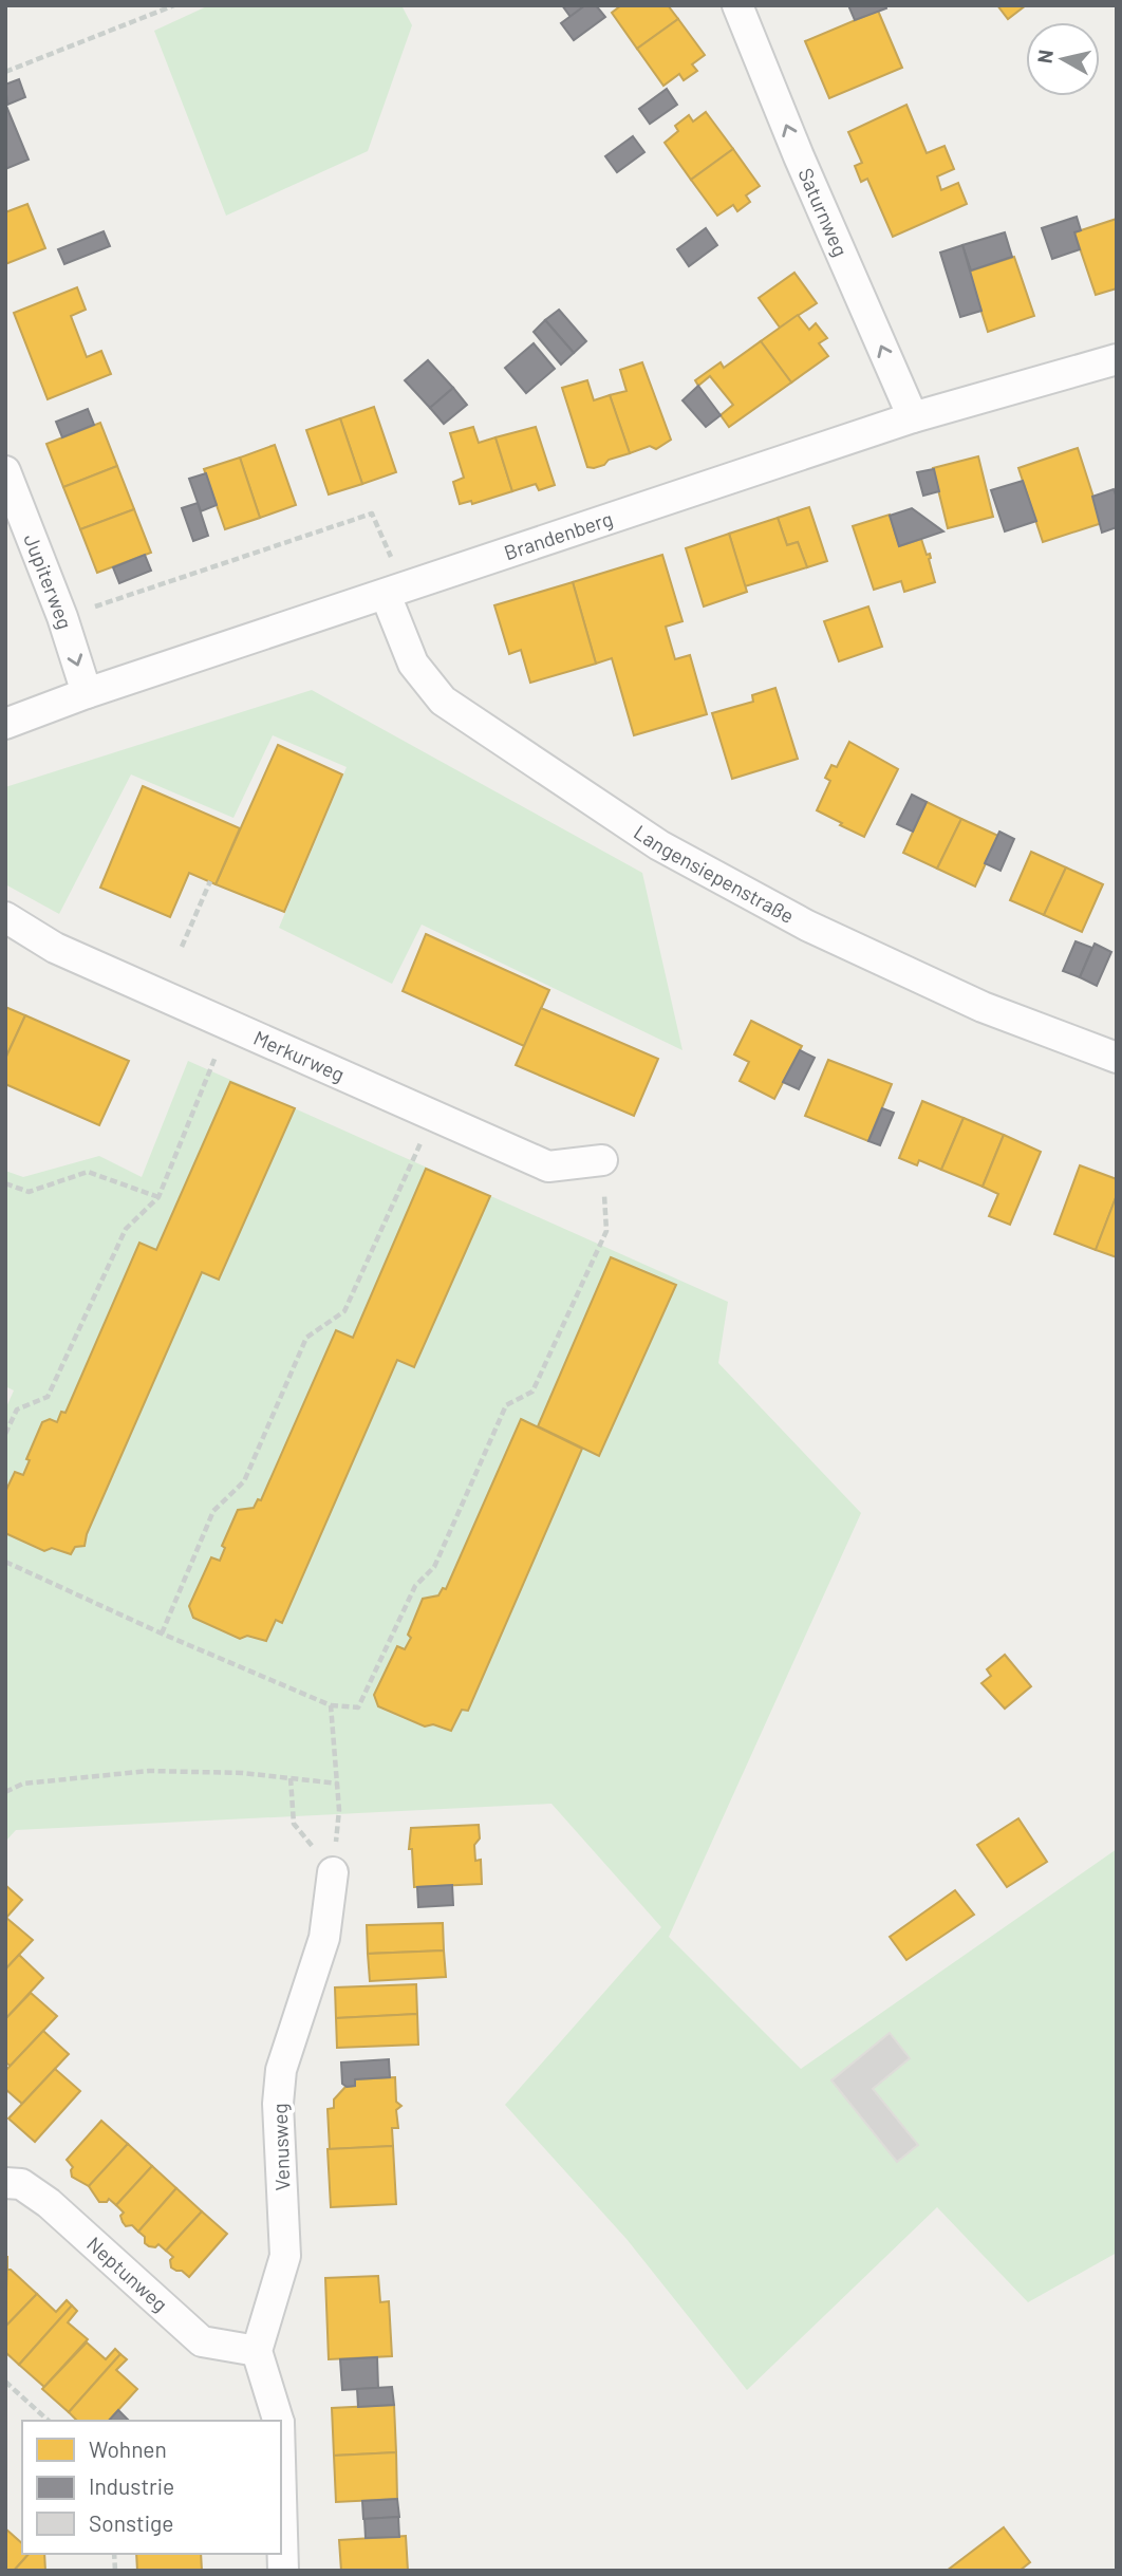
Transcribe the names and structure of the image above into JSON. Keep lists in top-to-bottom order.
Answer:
{
  "streets": {
    "street": [
      "Saturnweg",
      "Brandenberg",
      "Jupiterweg",
      "Langensiepenstraße",
      "Merkurweg",
      "Venusweg",
      "Neptunweg"
    ]
  },
  "crossings": [
    ["Saturnweg", "Brandenberg"],
    ["Brandenberg", "Jupiterweg"],
    ["Brandenberg", "Langensiepenstraße"],
    ["Venusweg", "Neptunweg"]
  ],
  "one_way": ["Saturnweg"],
  "legend": ["Wohnen", "Industrie", "Sonstige"],
  "north": "left"
}
